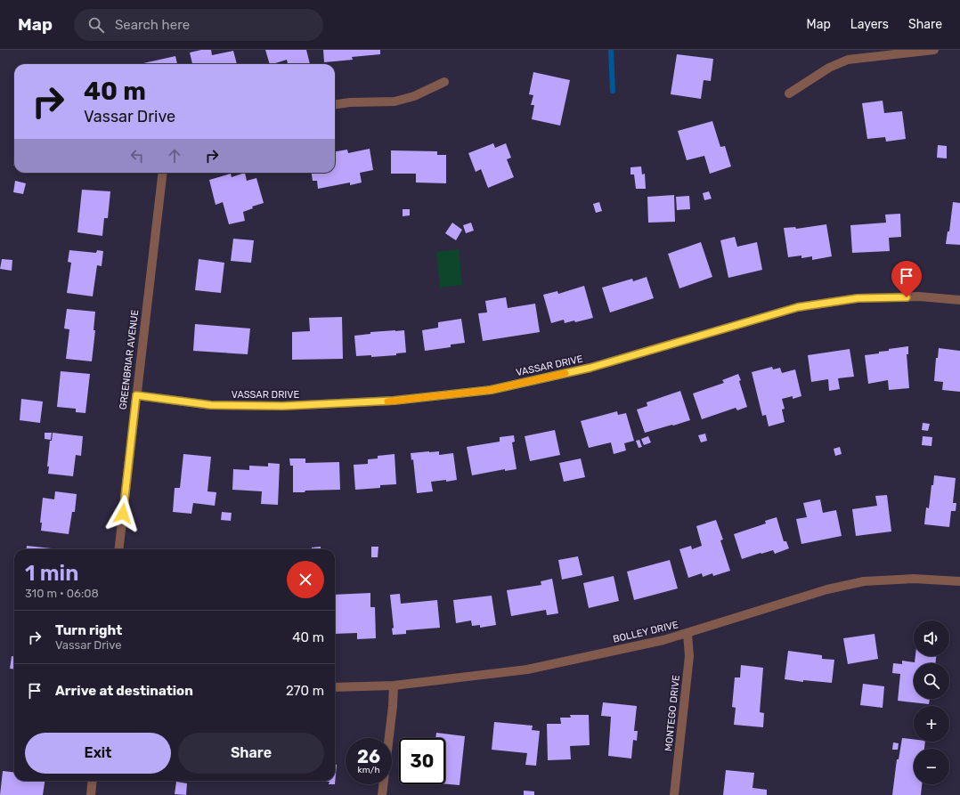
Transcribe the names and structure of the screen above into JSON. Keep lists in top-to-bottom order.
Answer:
{
  "streets": {
    "street": [
      "GREENBRIAR AVENUE",
      "VASSAR DRIVE",
      "BOLLEY DRIVE",
      "MONTEGO DRIVE"
    ]
  },
  "crossings": [
    ["GREENBRIAR AVENUE", "VASSAR DRIVE"],
    ["BOLLEY DRIVE", "MONTEGO DRIVE"]
  ],
  "page": {
    "header": "Map",
    "search": "Search here",
    "nav": ["Map", "Layers", "Share"],
    "turn": ["40 m", "Vassar Drive"],
    "heading": ["1 min", "310 m · 06:08"],
    "list": [
      {
        "name": "Turn right",
        "note": "Vassar Drive",
        "value": "40 m"
      },
      {
        "name": "Arrive at destination",
        "value": "270 m"
      }
    ],
    "map_buttons": ["+", "−"],
    "buttons": ["Exit", "Share"],
    "speed": "26 km/h",
    "limit": "30"
  }
}
